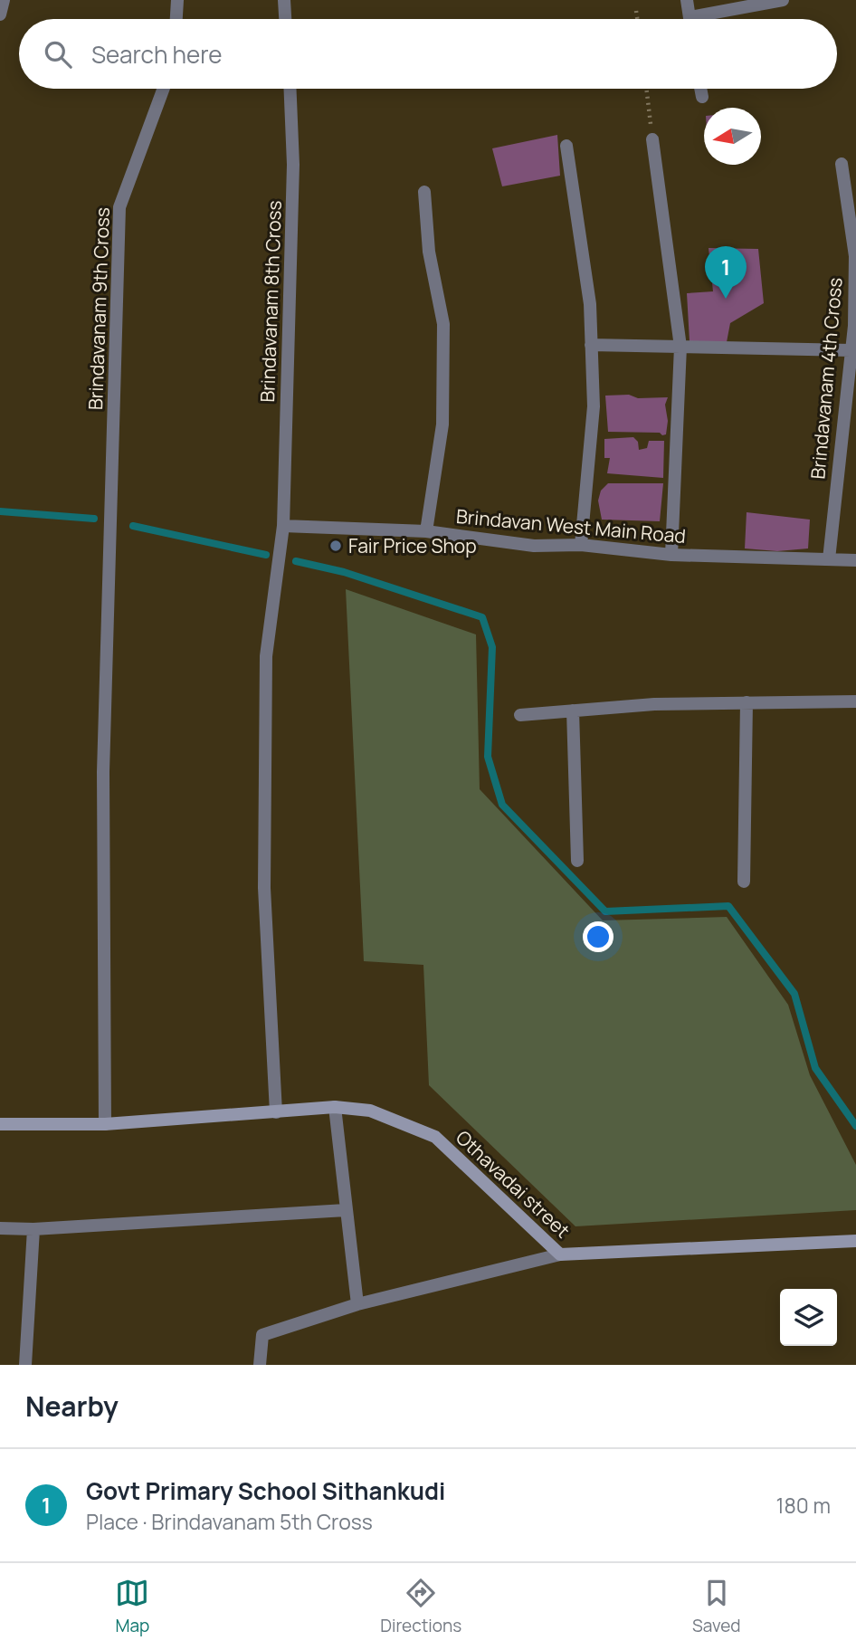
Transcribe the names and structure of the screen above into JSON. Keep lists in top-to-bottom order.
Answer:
{
  "streets": {
    "street": [
      "Brindavanam 8th Cross",
      "Brindavanam 9th Cross",
      "Brindavanam 4th Cross",
      "Brindavan West Main Road",
      "Othavadai street"
    ]
  },
  "crossings": [
    ["Brindavanam 8th Cross", "Brindavan West Main Road"],
    ["Brindavanam 8th Cross", "Othavadai street"],
    ["Brindavanam 9th Cross", "Othavadai street"],
    ["Brindavanam 4th Cross", "Brindavan West Main Road"]
  ],
  "places": ["Fair Price Shop"],
  "north": "left",
  "page": {
    "search": "Search here",
    "pins": "1",
    "heading": "Nearby",
    "list": [
      {
        "mark": "1",
        "name": "Govt Primary School Sithankudi",
        "note": "Place · Brindavanam 5th Cross",
        "value": "180 m"
      }
    ],
    "nav": ["Map", "Directions", "Saved"]
  }
}
